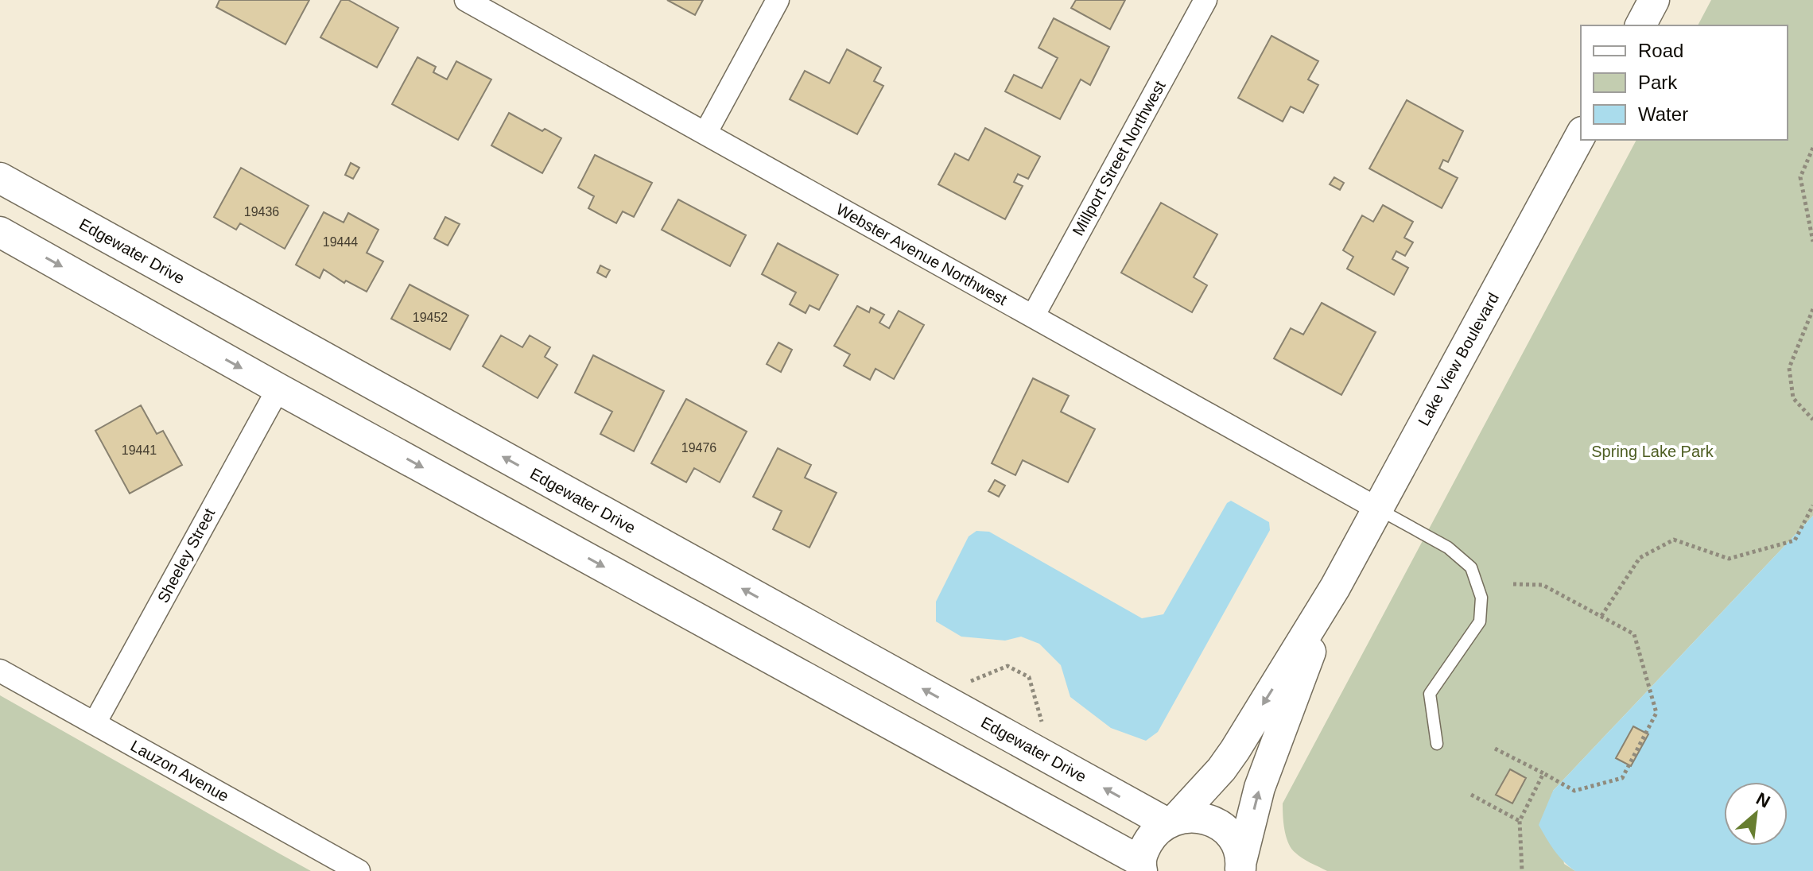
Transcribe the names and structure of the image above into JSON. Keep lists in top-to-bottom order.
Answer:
{
  "streets": {
    "street": [
      "Millport Street Northwest",
      "Edgewater Drive",
      "Webster Avenue Northwest",
      "Lake View Boulevard",
      "Sheeley Street",
      "Lauzon Avenue"
    ]
  },
  "crossings": [
    ["Millport Street Northwest", "Webster Avenue Northwest"],
    ["Edgewater Drive", "Lake View Boulevard"],
    ["Webster Avenue Northwest", "Lake View Boulevard"],
    ["Sheeley Street", "Lauzon Avenue"]
  ],
  "parks": ["Spring Lake Park"],
  "house_numbers": [
    "19436",
    "19444",
    "19452",
    "19476",
    "19441"
  ],
  "legend": ["Road", "Park", "Water"],
  "north": "top right"
}
